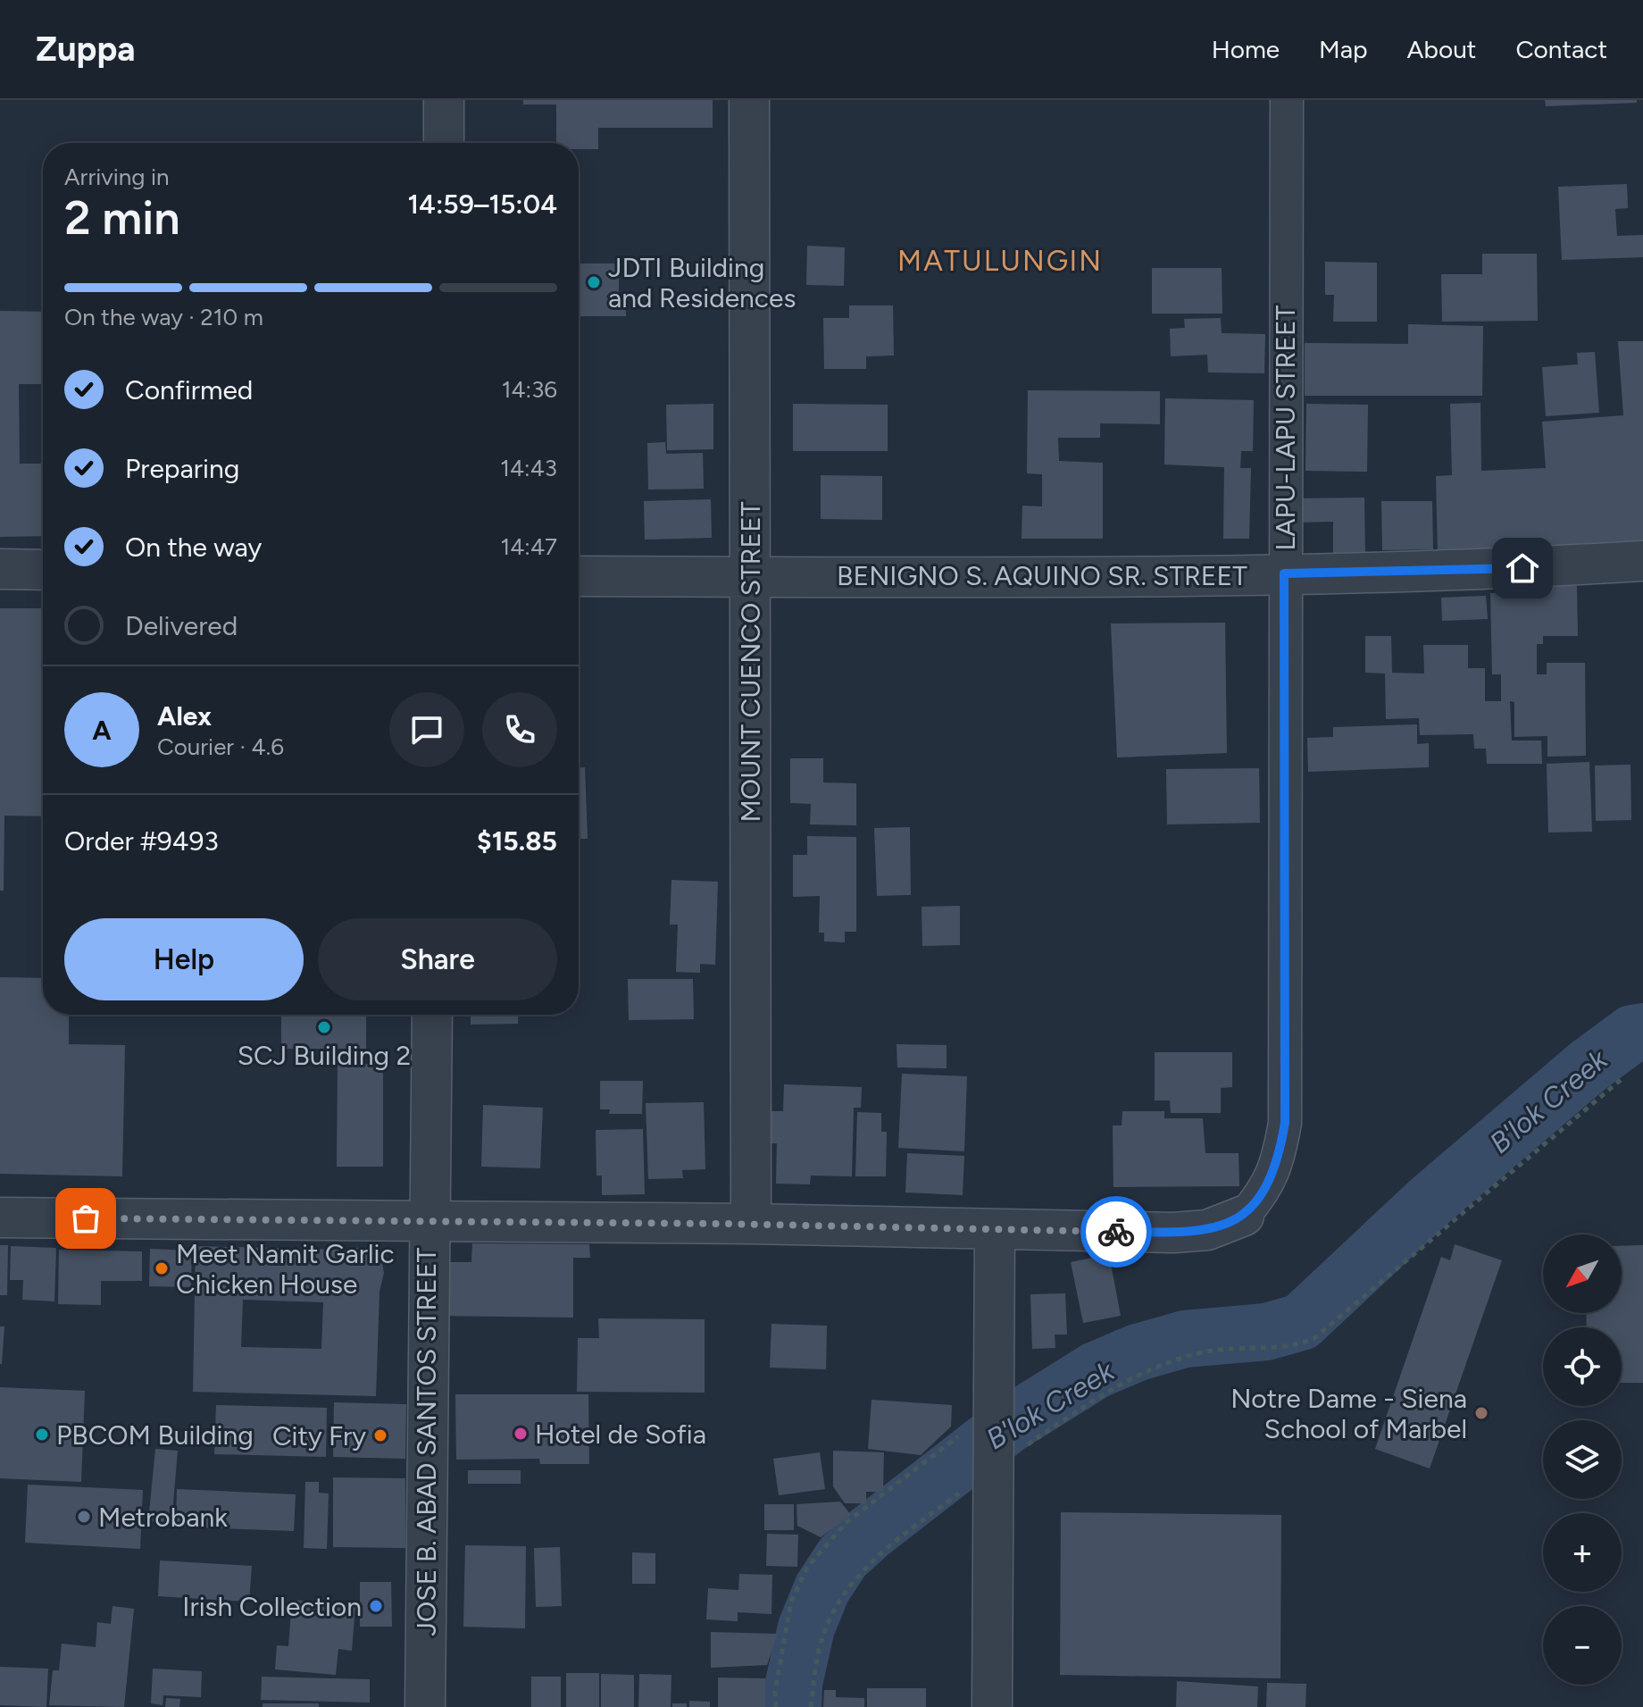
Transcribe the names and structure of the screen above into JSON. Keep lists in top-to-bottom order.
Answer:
{
  "streets": {
    "street": [
      "LAPU-LAPU STREET",
      "BENIGNO S. AQUINO SR. STREET",
      "MOUNT CUENCO STREET",
      "JOSE B. ABAD SANTOS STREET"
    ]
  },
  "crossings": [
    ["LAPU-LAPU STREET", "BENIGNO S. AQUINO SR. STREET"],
    ["BENIGNO S. AQUINO SR. STREET", "MOUNT CUENCO STREET"]
  ],
  "districts": ["MATULUNGIN"],
  "water": ["B'lok Creek"],
  "places": [
    "JDTI Building and Residences",
    "SCJ Building 2",
    "Meet Namit Garlic Chicken House",
    "Notre Dame - Siena School of Marbel",
    "Hotel de Sofia",
    "PBCOM Building",
    "City Fry",
    "Metrobank",
    "Irish Collection"
  ],
  "north": "bottom left",
  "page": {
    "header": "Zuppa",
    "nav": [
      "Home",
      "Map",
      "About",
      "Contact"
    ],
    "heading": ["2 min", "Arriving in", "14:59–15:04"],
    "panel": [
      "Alex",
      "Courier · 4.6",
      "Order #9493",
      "$15.85"
    ],
    "bar": "On the way · 210 m",
    "list": [
      ["Confirmed", "14:36"],
      ["Preparing", "14:43"],
      ["On the way", "14:47"],
      "Delivered"
    ],
    "round": "A",
    "buttons": ["Help", "Share"],
    "map_buttons": ["+", "−"]
  }
}
